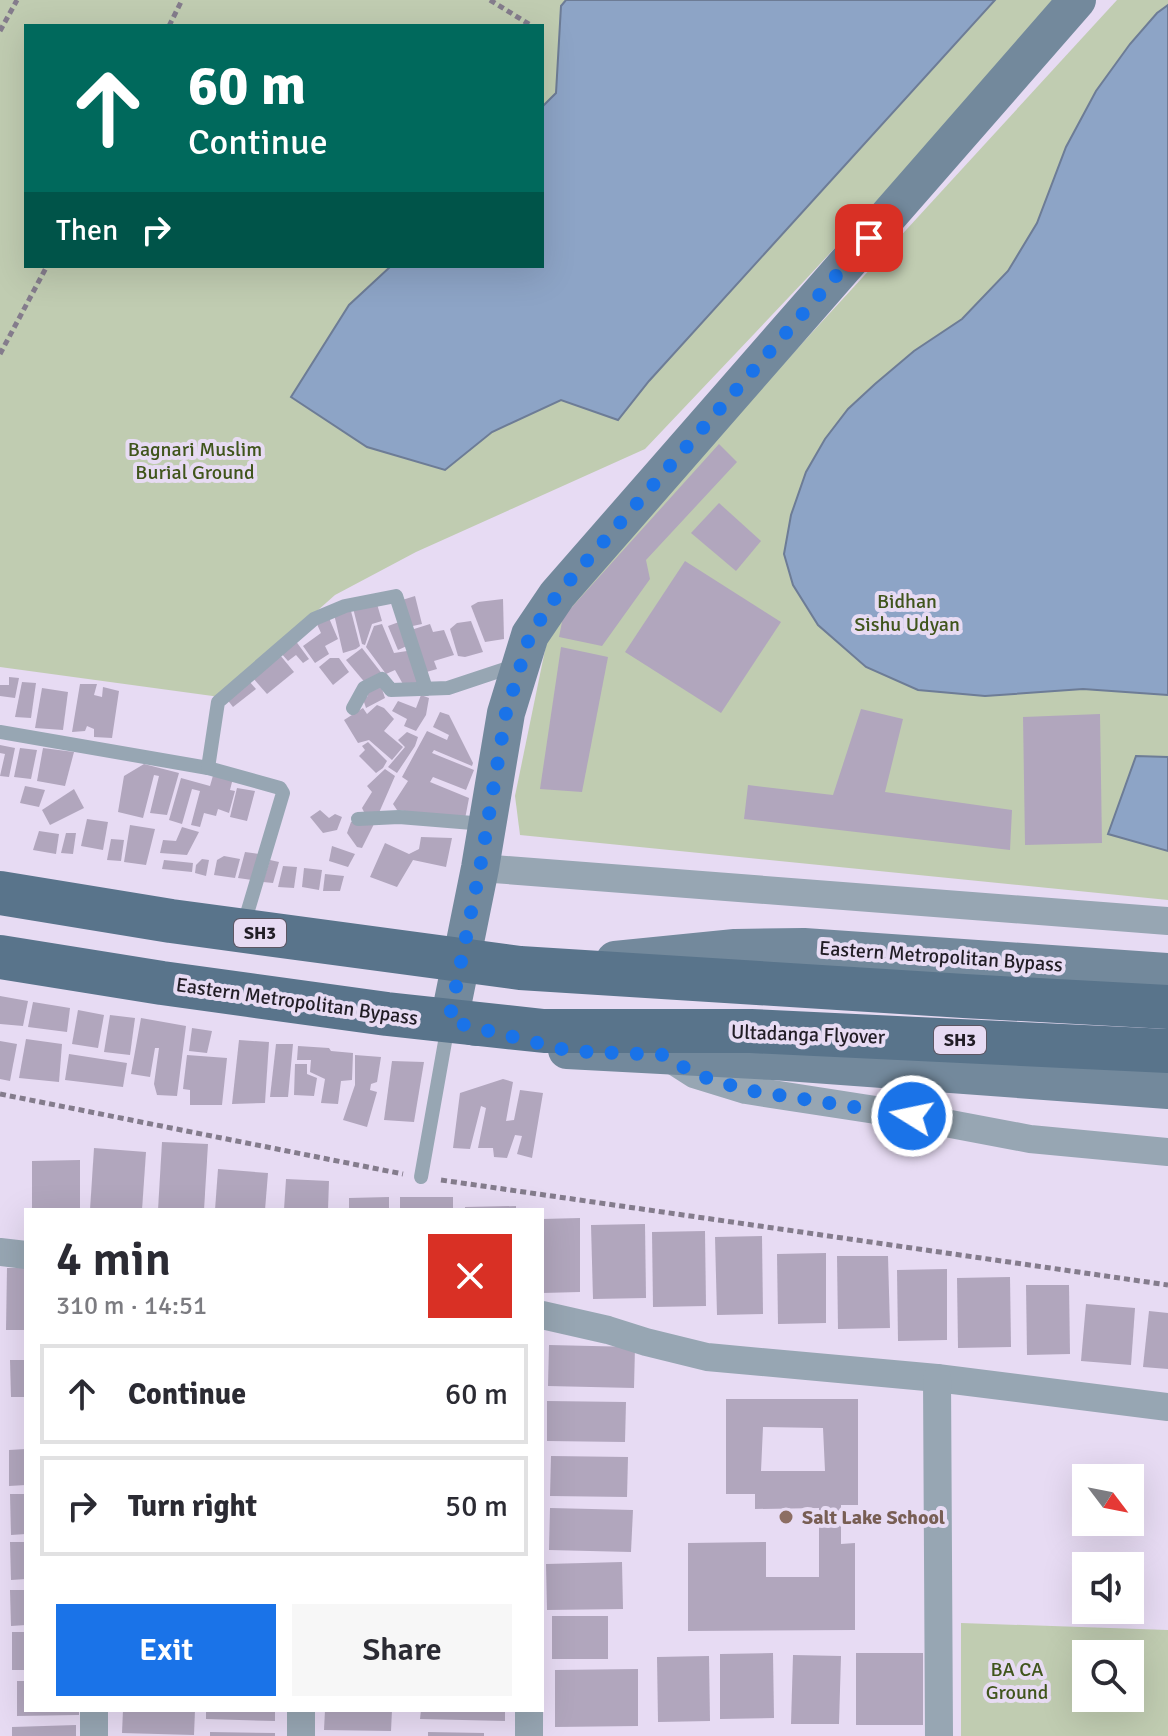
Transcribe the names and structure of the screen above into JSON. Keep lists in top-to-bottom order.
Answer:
{
  "streets": {
    "main road": ["SH3", "Eastern Metropolitan Bypass", "Ultadanga Flyover"]
  },
  "crossings": [
    ["SH3", "Eastern Metropolitan Bypass"],
    ["Eastern Metropolitan Bypass", "Ultadanga Flyover"]
  ],
  "parks": ["Bagnari Muslim Burial Ground", "Bidhan Sishu Udyan", "BA CA Ground"],
  "places": ["Salt Lake School"],
  "north": "bottom right",
  "page": {
    "turn": ["60 m", "Continue"],
    "then": "Then",
    "heading": ["4 min", "310 m · 14:51"],
    "list": [
      {
        "name": "Continue",
        "value": "60 m"
      },
      {
        "name": "Turn right",
        "value": "50 m"
      }
    ],
    "buttons": ["Exit", "Share"]
  }
}
